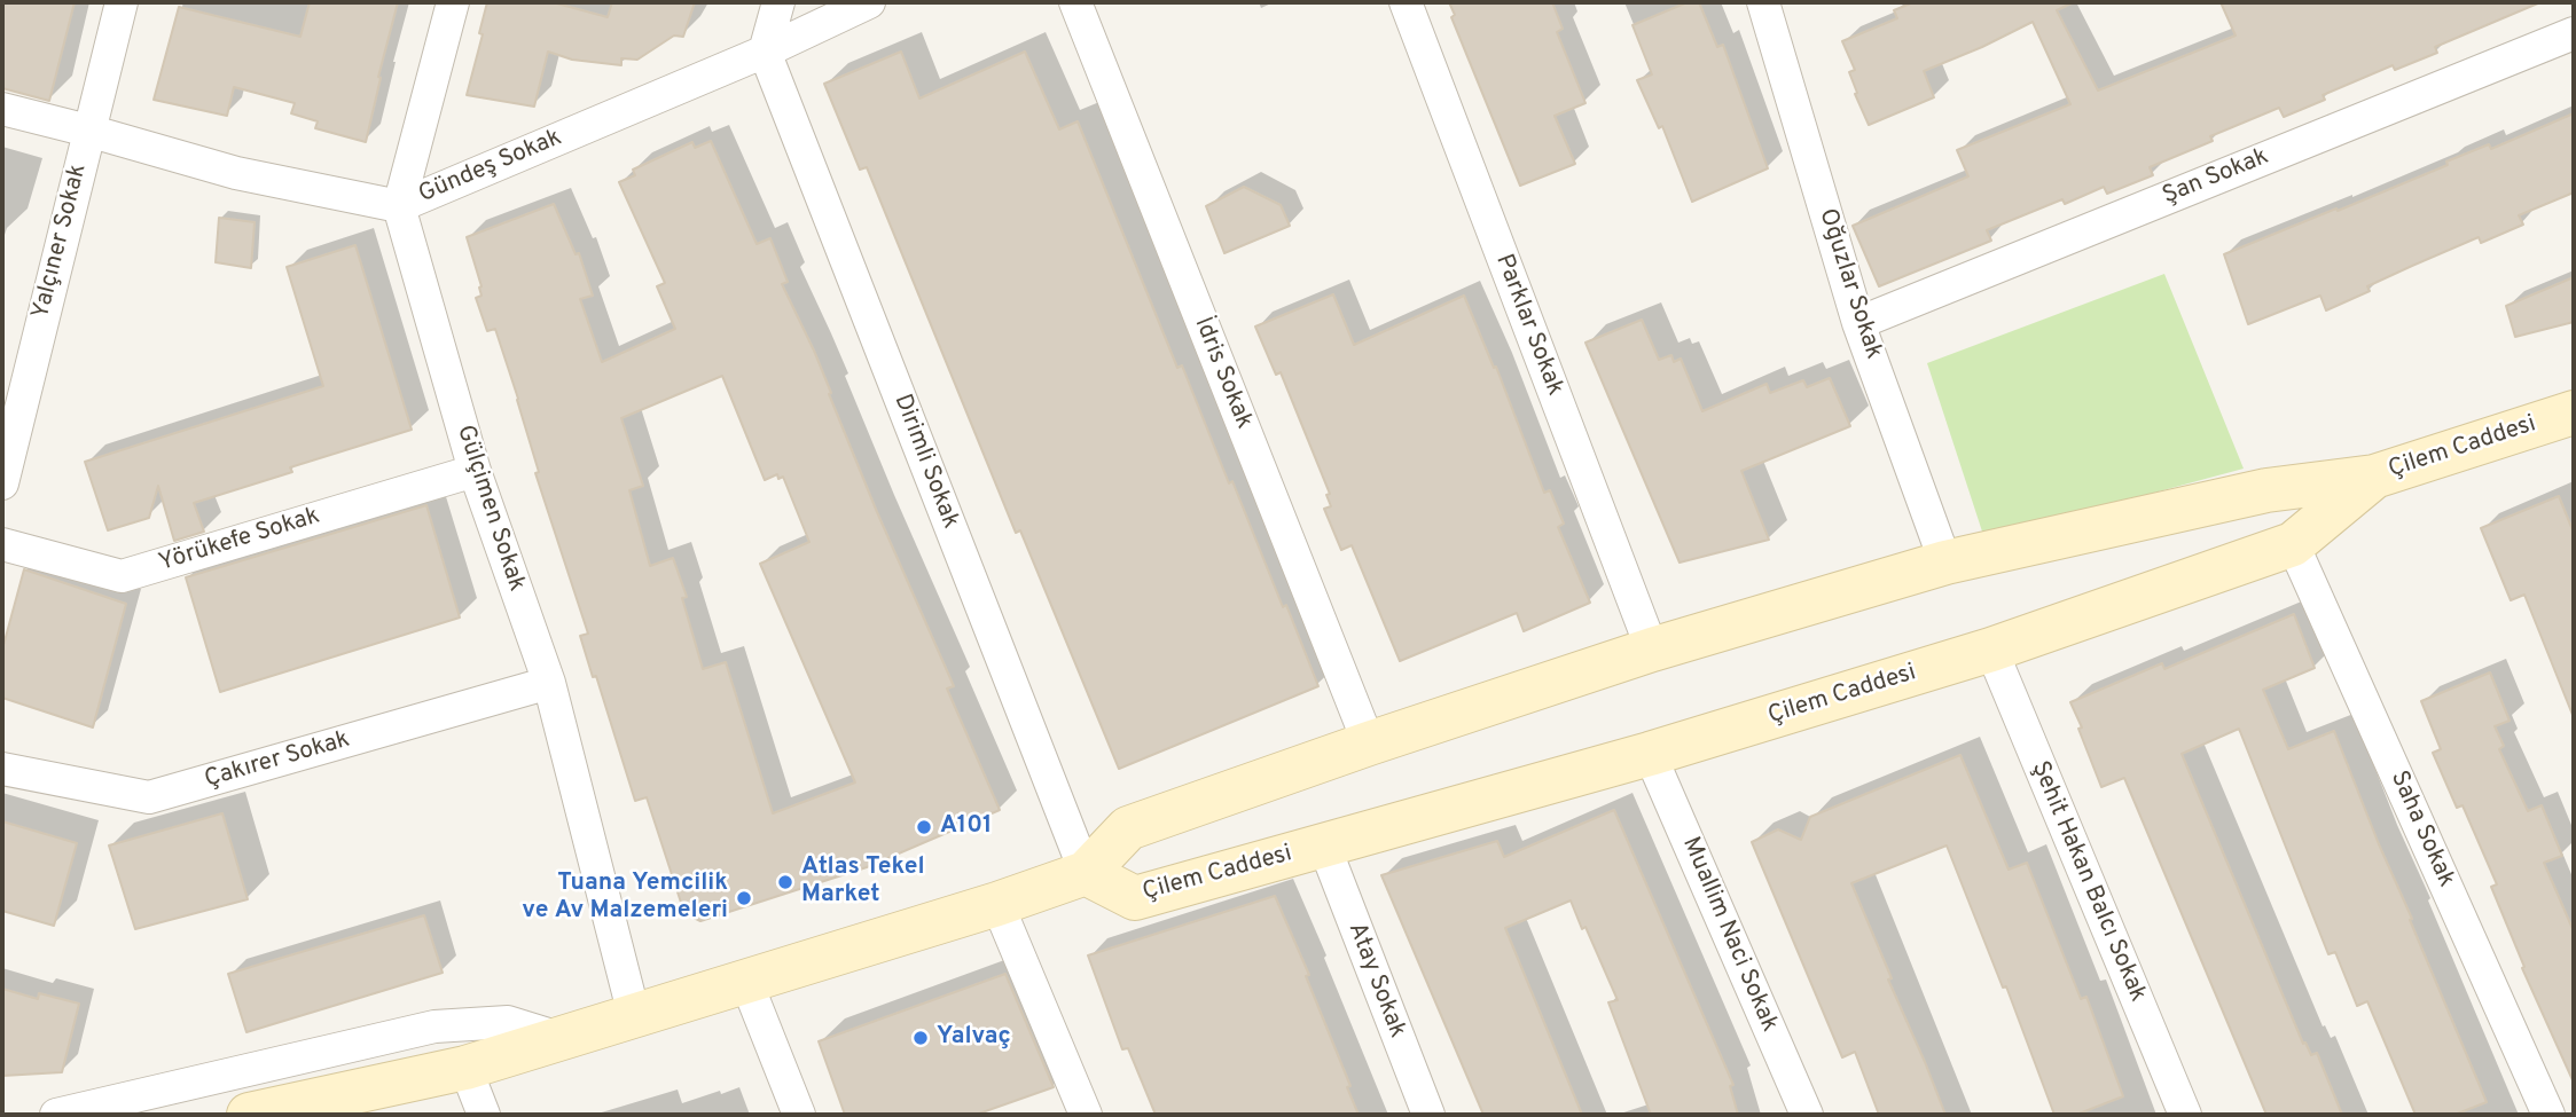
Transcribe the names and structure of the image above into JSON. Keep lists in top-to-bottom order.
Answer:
{
  "streets": {
    "main road": ["Çilem Caddesi"],
    "street": [
      "Gündeş Sokak",
      "Şan Sokak",
      "Yalçıner Sokak",
      "Oğuzlar Sokak",
      "Parklar Sokak",
      "İdris Sokak",
      "Dirimli Sokak",
      "Gülçimen Sokak",
      "Yörükefe Sokak",
      "Çakırer Sokak",
      "Saha Sokak",
      "Şehit Hakan Balcı Sokak",
      "Muallim Naci Sokak",
      "Atay Sokak"
    ]
  },
  "crossings": [
    ["Gündeş Sokak", "Yalçıner Sokak"],
    ["Gündeş Sokak", "Dirimli Sokak"],
    ["Gündeş Sokak", "Gülçimen Sokak"],
    ["Şan Sokak", "Oğuzlar Sokak"],
    ["Çilem Caddesi", "Dirimli Sokak"],
    ["Çilem Caddesi", "Saha Sokak"],
    ["Çilem Caddesi", "Şehit Hakan Balcı Sokak"],
    ["Çilem Caddesi", "Muallim Naci Sokak"],
    ["Çilem Caddesi", "Atay Sokak"],
    ["Gülçimen Sokak", "Yörükefe Sokak"],
    ["Gülçimen Sokak", "Çakırer Sokak"]
  ],
  "places": [
    "A101",
    "Atlas Tekel Market",
    "Tuana Yemcilik ve Av Malzemeleri",
    "Yalvaç"
  ]
}
